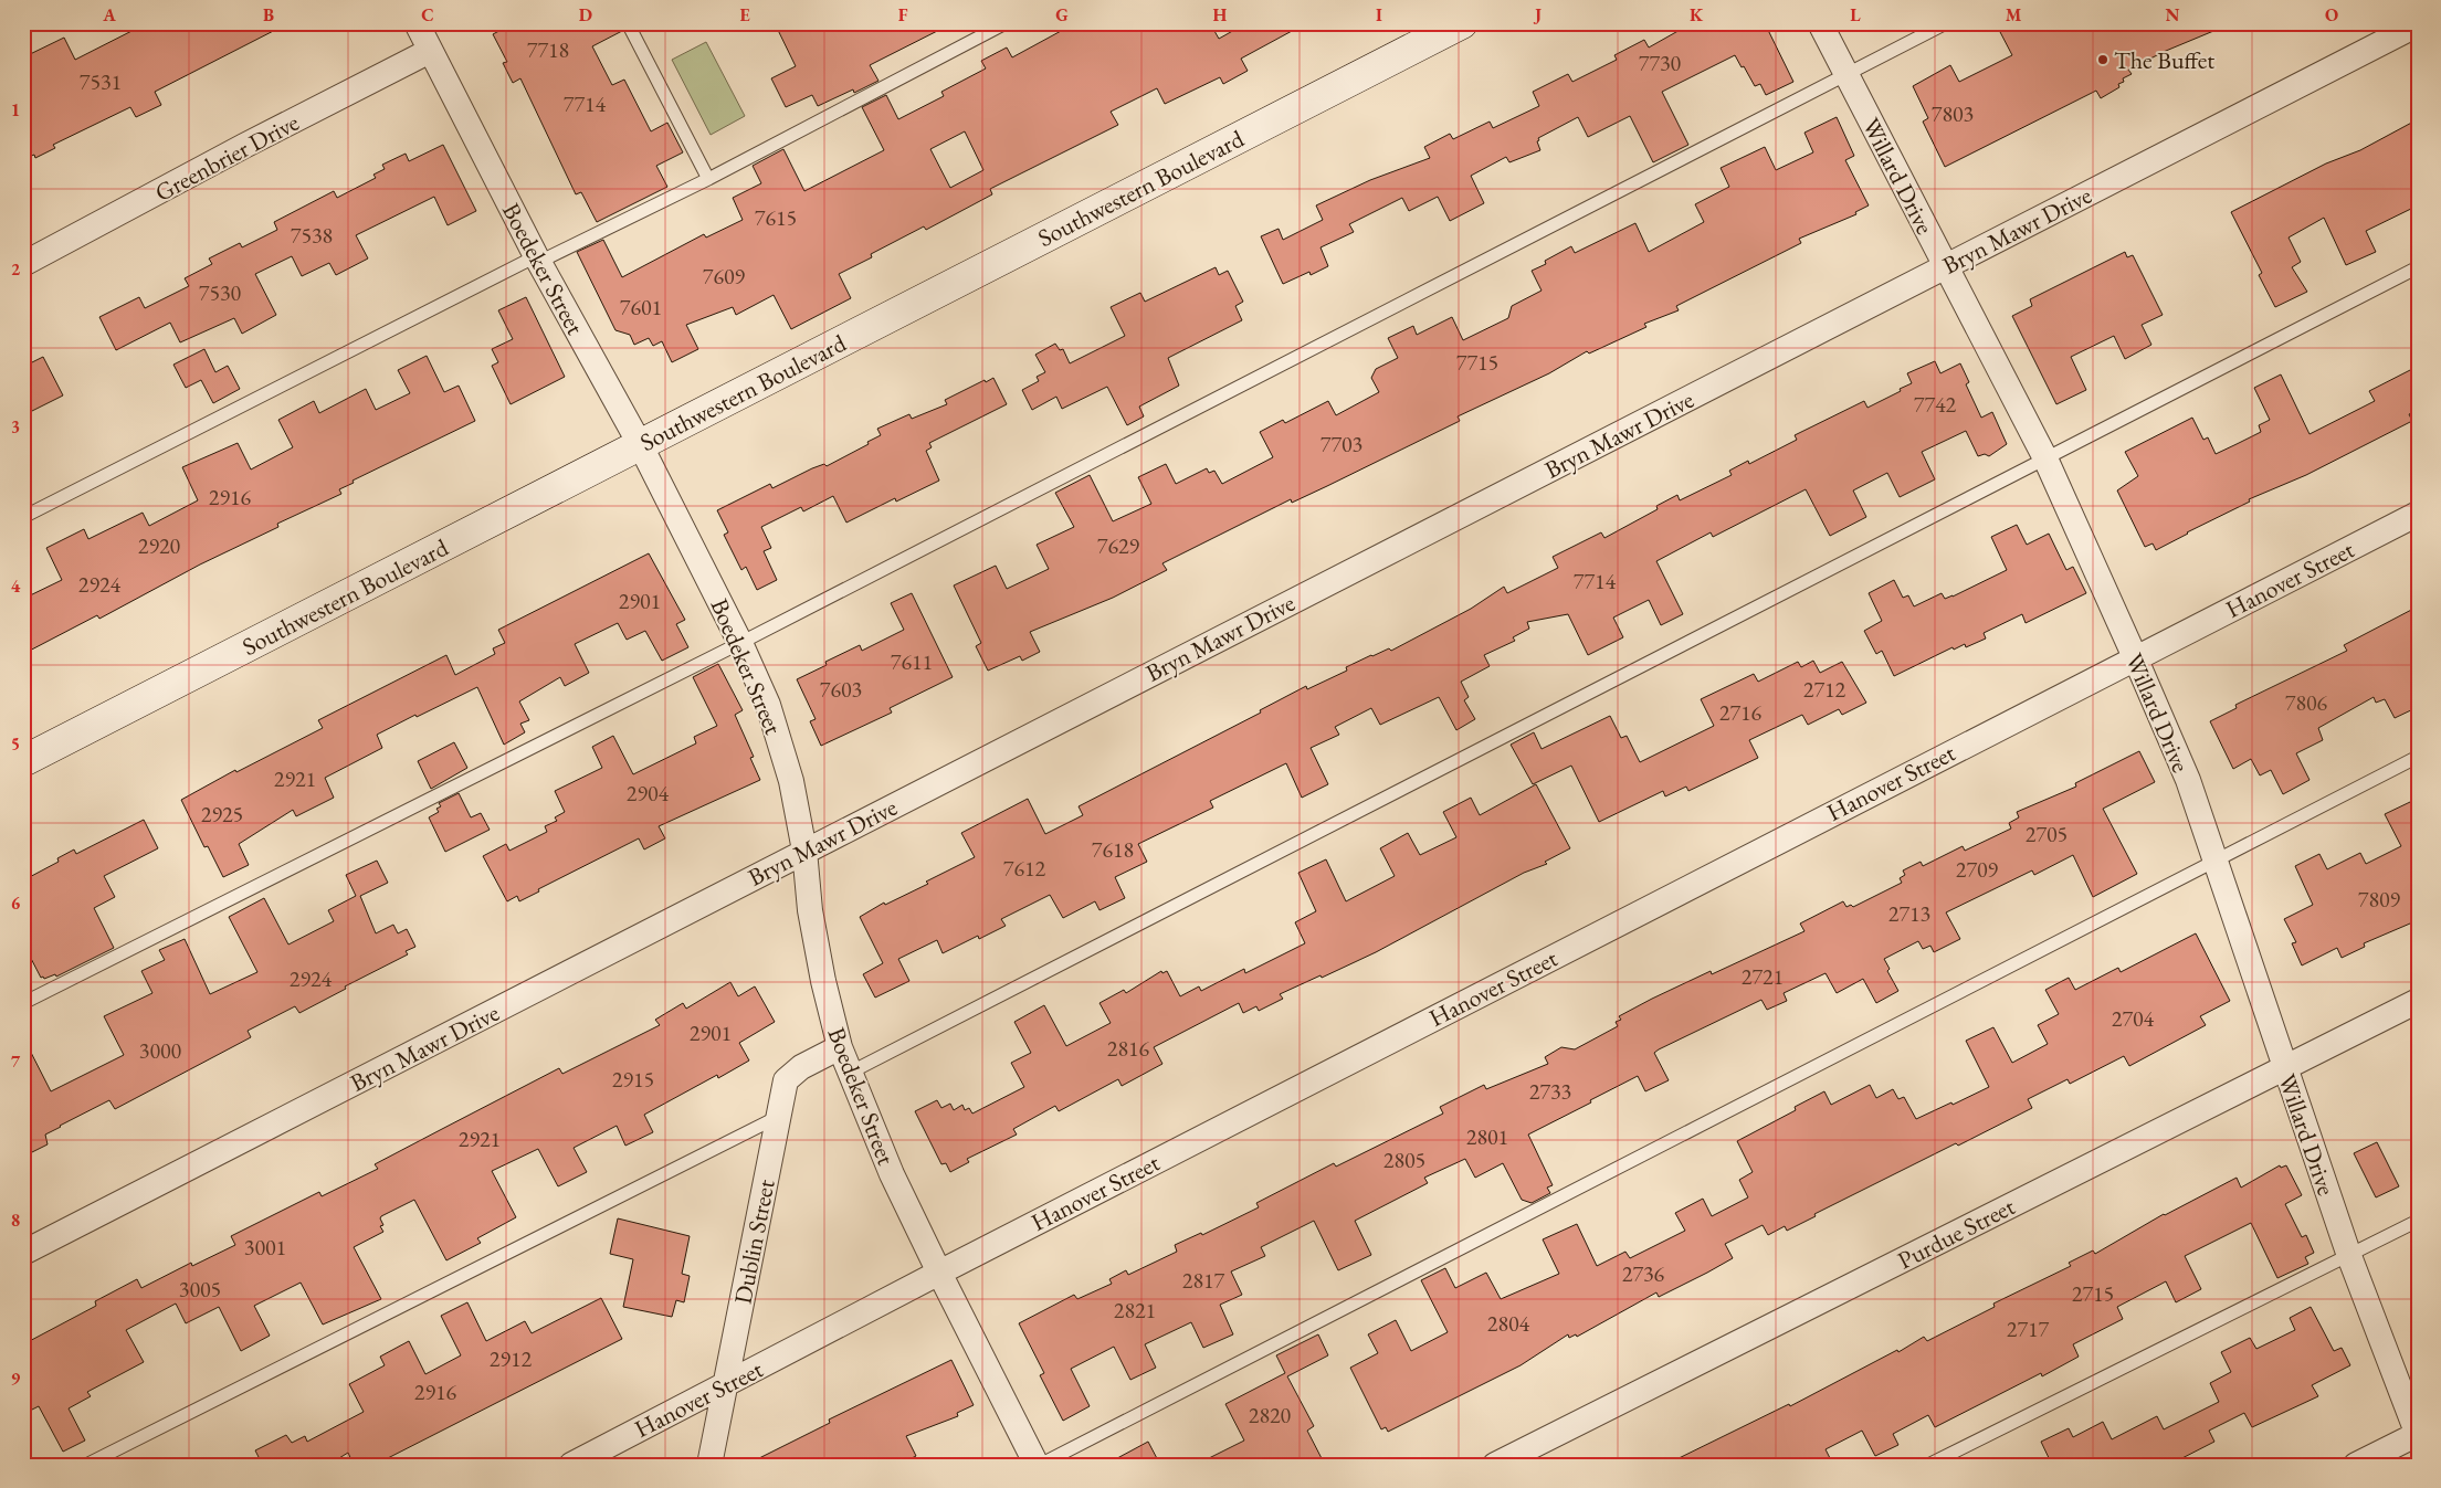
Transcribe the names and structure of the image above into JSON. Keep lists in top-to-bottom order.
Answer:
{
  "streets": {
    "street": [
      "Greenbrier Drive",
      "Willard Drive",
      "Southwestern Boulevard",
      "Bryn Mawr Drive",
      "Boedeker Street",
      "Hanover Street",
      "Purdue Street",
      "Dublin Street"
    ]
  },
  "crossings": [
    ["Greenbrier Drive", "Boedeker Street"],
    ["Willard Drive", "Bryn Mawr Drive"],
    ["Willard Drive", "Hanover Street"],
    ["Willard Drive", "Purdue Street"],
    ["Southwestern Boulevard", "Boedeker Street"],
    ["Bryn Mawr Drive", "Boedeker Street"],
    ["Boedeker Street", "Hanover Street"],
    ["Boedeker Street", "Dublin Street"],
    ["Hanover Street", "Dublin Street"]
  ],
  "places": ["The Buffet"],
  "house_numbers": [
    "7718",
    "7730",
    "7531",
    "7714",
    "7803",
    "7615",
    "7538",
    "7609",
    "7530",
    "7601",
    "7715",
    "7742",
    "7703",
    "2916",
    "2920",
    "7629",
    "7714",
    "2924",
    "2901",
    "7611",
    "7603",
    "2712",
    "7806",
    "2716",
    "2921",
    "2904",
    "2925",
    "2705",
    "7618",
    "7612",
    "2709",
    "7809",
    "2713",
    "2721",
    "2924",
    "2704",
    "2901",
    "2816",
    "3000",
    "2915",
    "2733",
    "2801",
    "2921",
    "2805",
    "3001",
    "2736",
    "2817",
    "3005",
    "2715",
    "2821",
    "2804",
    "2717",
    "2912",
    "2916",
    "2820"
  ],
  "grid": {
    "columns": [
      "A",
      "B",
      "C",
      "D",
      "E",
      "F",
      "G",
      "H",
      "I",
      "J",
      "K",
      "L",
      "M",
      "N",
      "O"
    ],
    "rows": [
      "1",
      "2",
      "3",
      "4",
      "5",
      "6",
      "7",
      "8",
      "9"
    ]
  }
}
